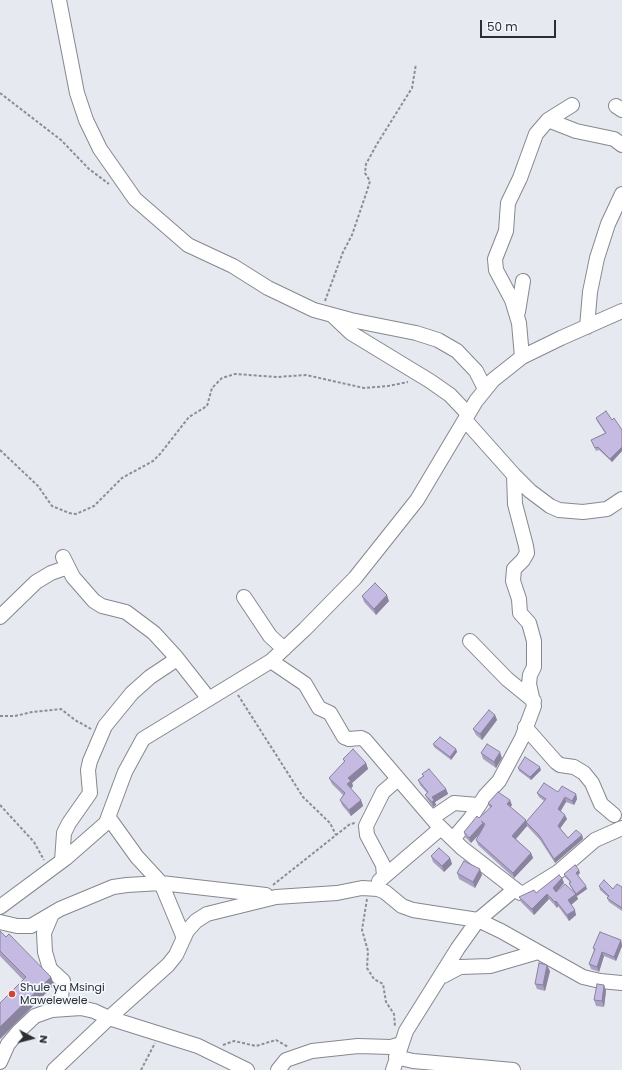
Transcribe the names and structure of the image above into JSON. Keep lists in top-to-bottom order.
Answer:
{
  "places": ["Shule ya Msingi Mawelewele"],
  "scale_bar": "50 m",
  "north": "right"
}
